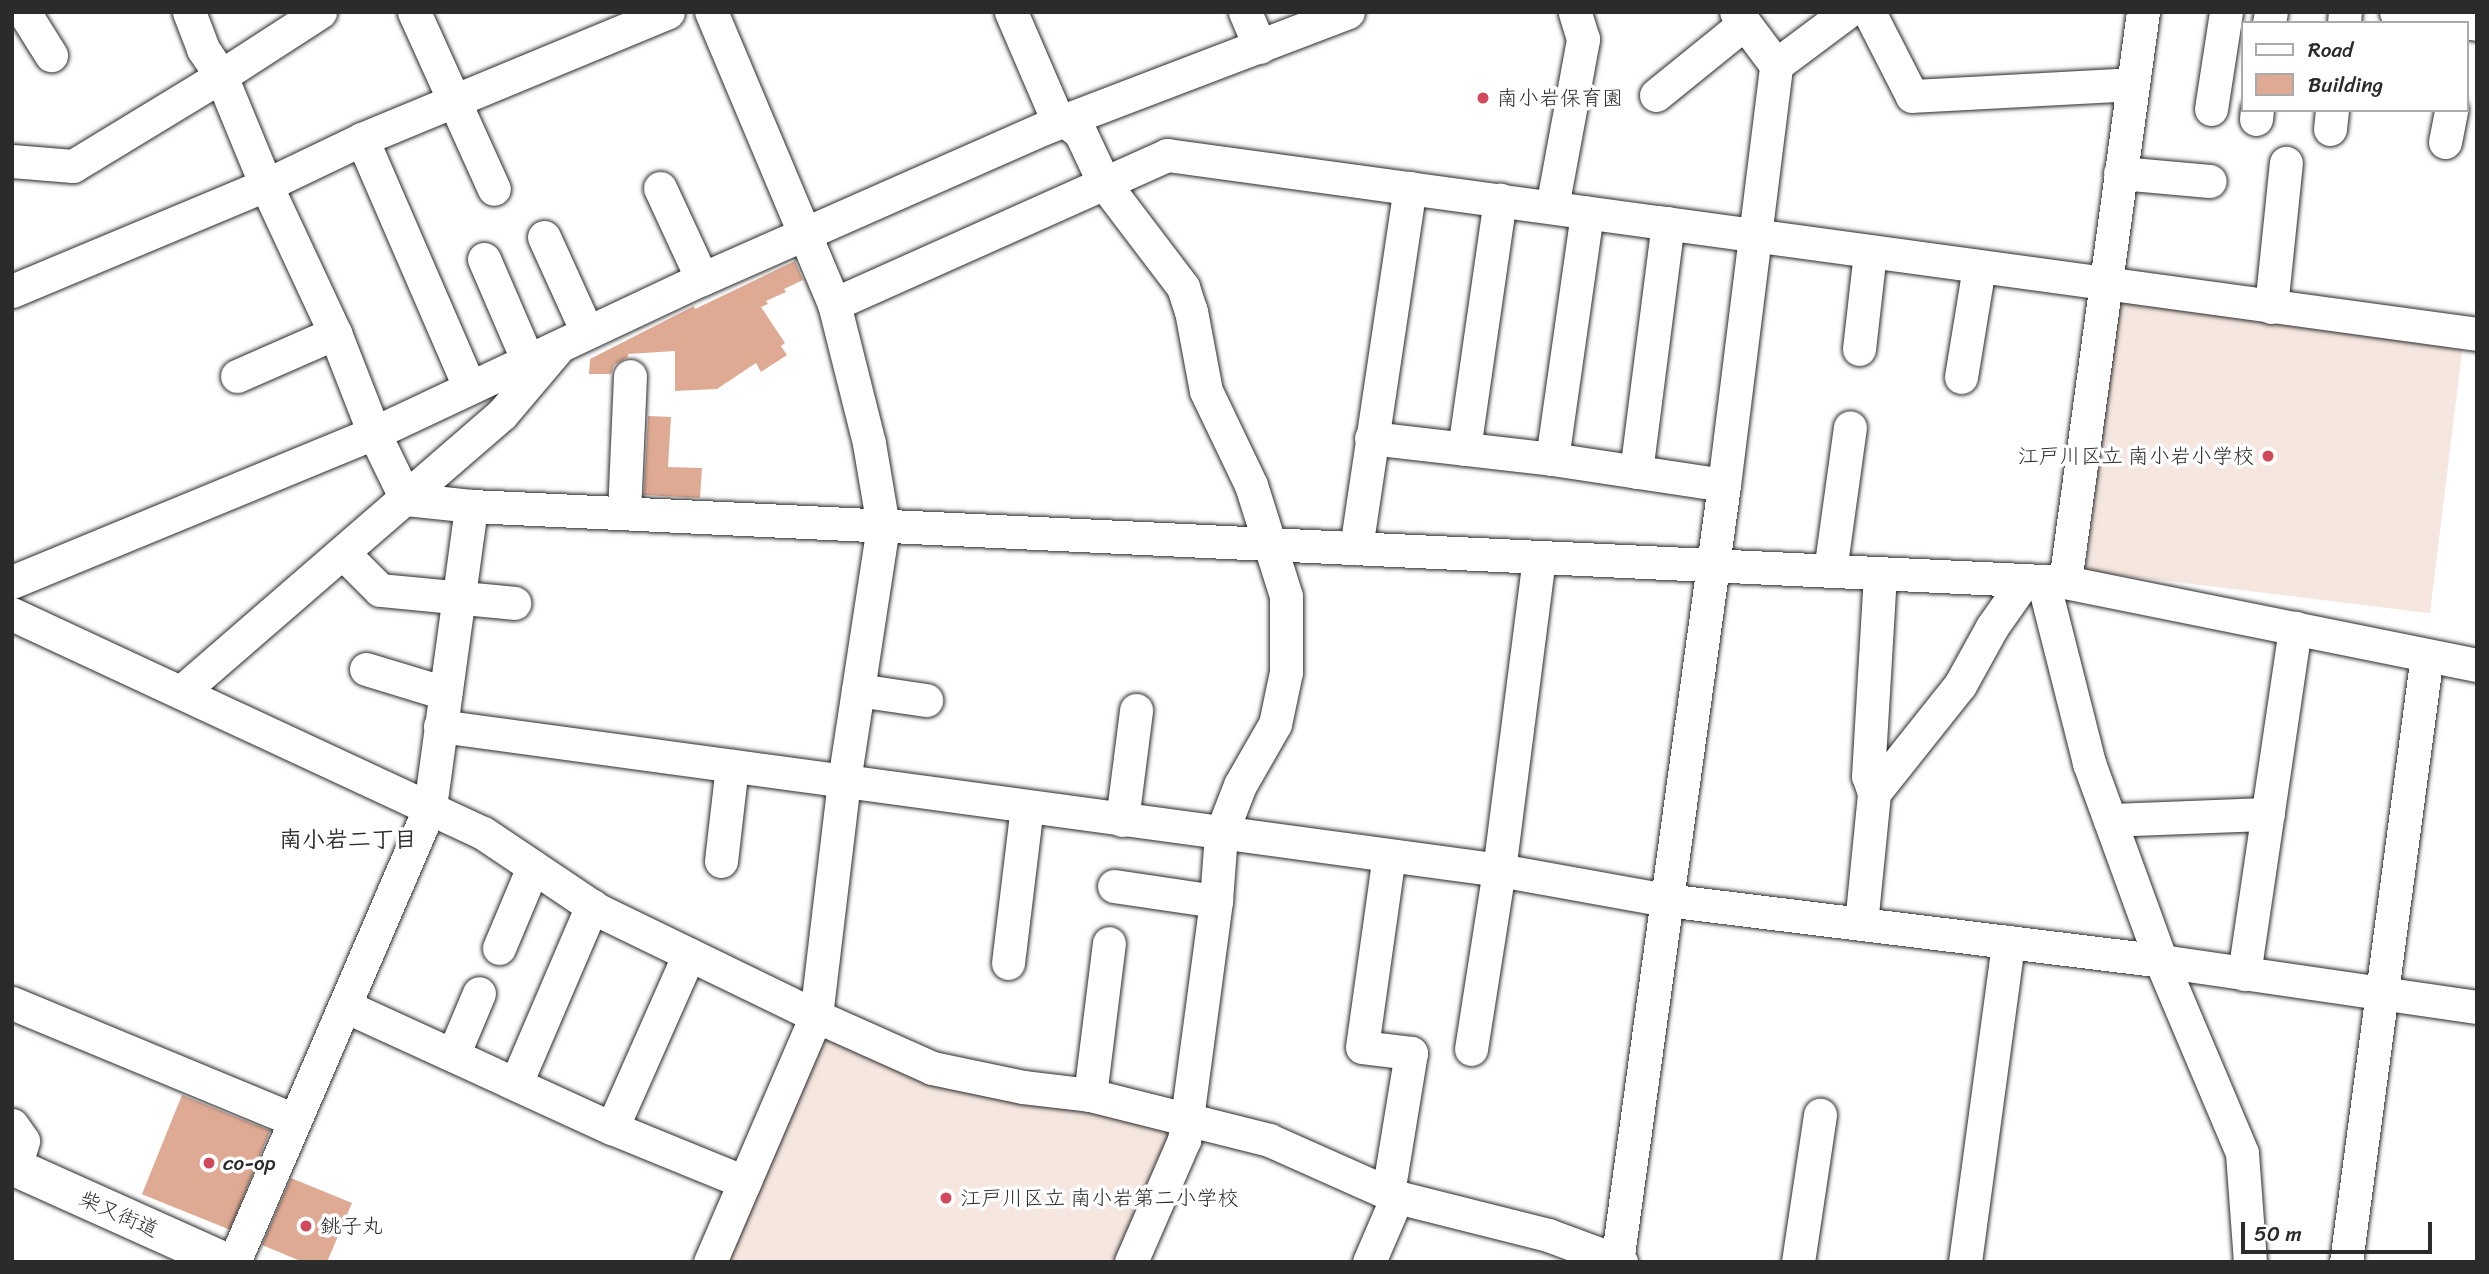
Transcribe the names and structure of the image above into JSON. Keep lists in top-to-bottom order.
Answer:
{
  "streets": {
    "main road": ["柴又街道"]
  },
  "districts": ["南小岩二丁目"],
  "places": [
    "南小岩保育園",
    "江戸川区立 南小岩小学校",
    "co-op",
    "江戸川区立 南小岩第二小学校",
    "銚子丸"
  ],
  "legend": ["Road", "Building"],
  "scale_bar": "50 m"
}
